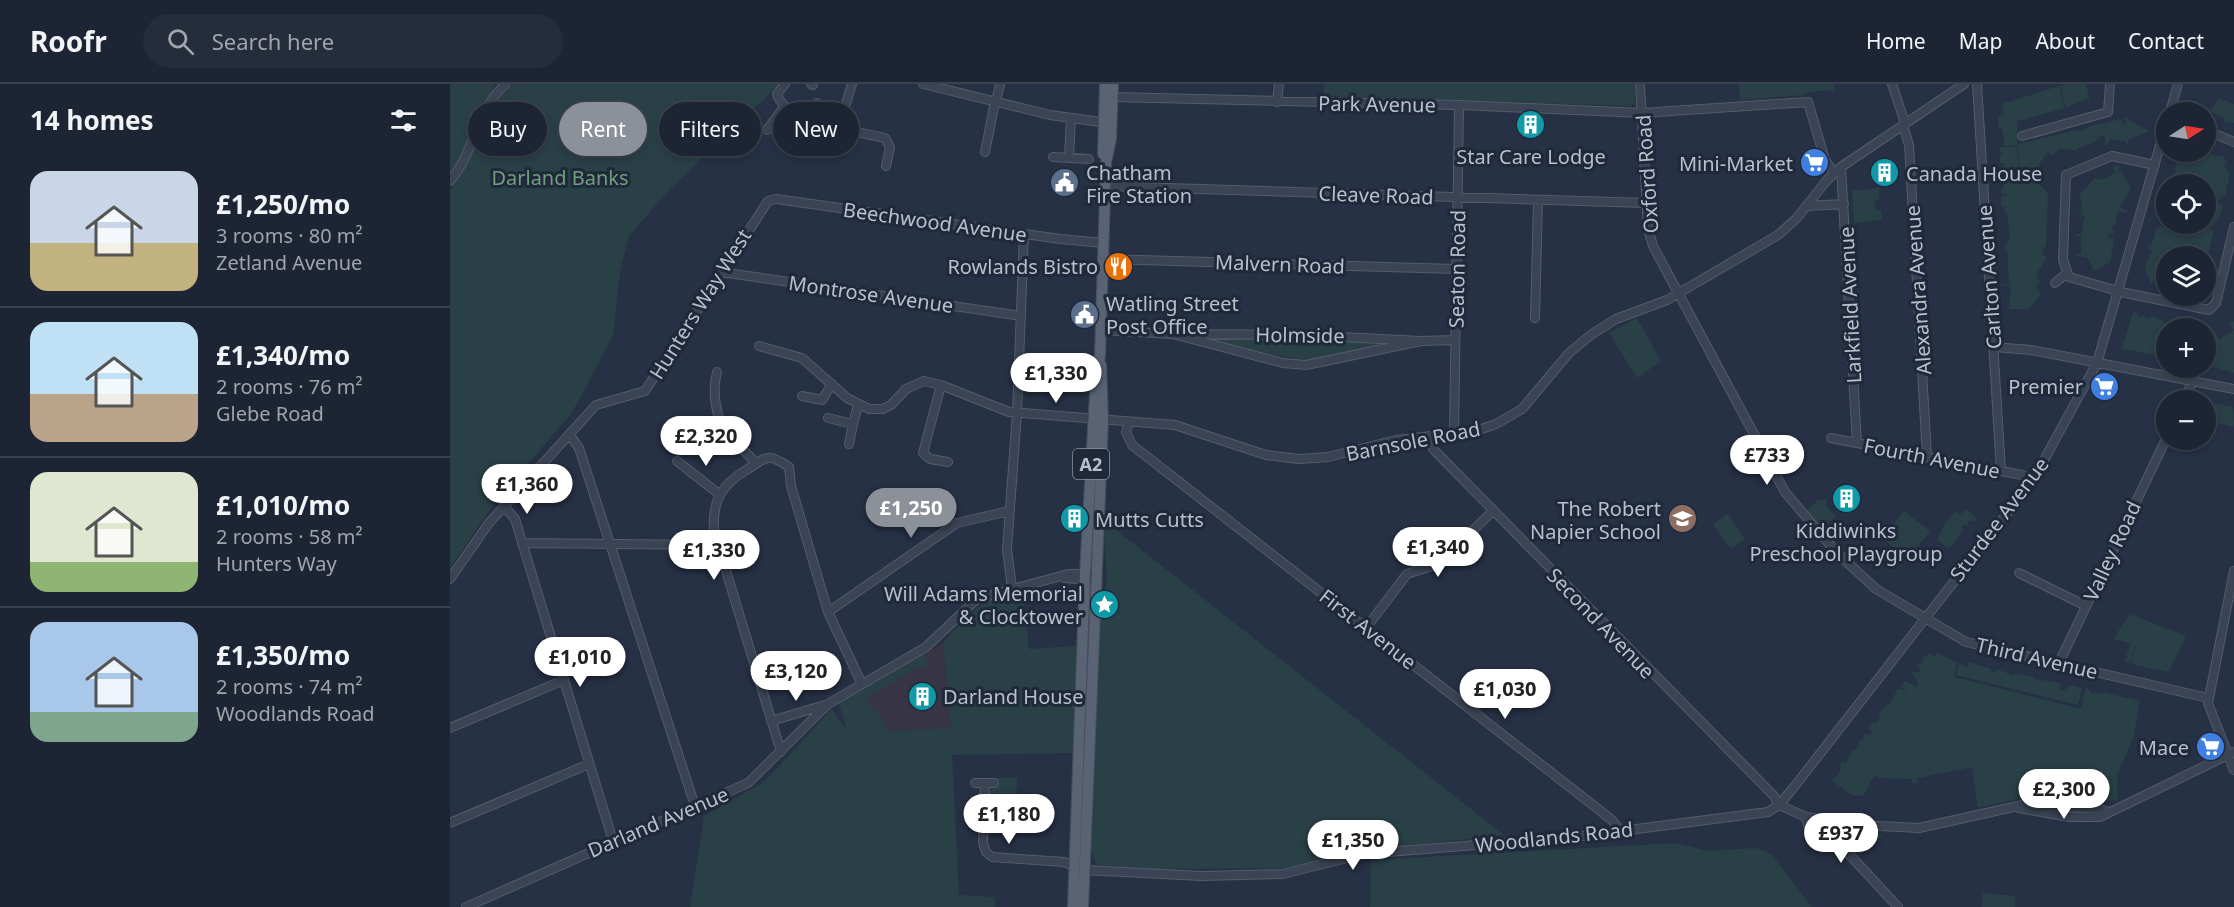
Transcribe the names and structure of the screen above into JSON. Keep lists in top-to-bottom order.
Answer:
{
  "streets": {
    "main road": ["A2"],
    "street": [
      "Park Avenue",
      "Oxford Road",
      "Cleave Road",
      "Beechwood Avenue",
      "Malvern Road",
      "Seaton Road",
      "Carlton Avenue",
      "Alexandra Avenue",
      "Montrose Avenue",
      "Hunters Way West",
      "Larkfield Avenue",
      "Holmside",
      "Barnsole Road",
      "Fourth Avenue",
      "Sturdee Avenue",
      "Valley Road",
      "Second Avenue",
      "First Avenue",
      "Third Avenue",
      "Darland Avenue",
      "Woodlands Road"
    ]
  },
  "crossings": [
    ["Park Avenue", "Oxford Road"],
    ["Park Avenue", "Seaton Road"],
    ["Park Avenue", "Larkfield Avenue"],
    ["Park Avenue", "Barnsole Road"],
    ["Park Avenue", "A2"],
    ["Oxford Road", "Cleave Road"],
    ["Oxford Road", "Barnsole Road"],
    ["Oxford Road", "Third Avenue"],
    ["Cleave Road", "Seaton Road"],
    ["Cleave Road", "A2"],
    ["Beechwood Avenue", "Hunters Way West"],
    ["Beechwood Avenue", "A2"],
    ["Malvern Road", "Seaton Road"],
    ["Malvern Road", "A2"],
    ["Seaton Road", "Holmside"],
    ["Seaton Road", "Barnsole Road"],
    ["Carlton Avenue", "Fourth Avenue"],
    ["Alexandra Avenue", "Barnsole Road"],
    ["Alexandra Avenue", "Fourth Avenue"],
    ["Montrose Avenue", "Hunters Way West"],
    ["Larkfield Avenue", "Barnsole Road"],
    ["Larkfield Avenue", "Fourth Avenue"],
    ["Holmside", "A2"],
    ["Barnsole Road", "A2"],
    ["Barnsole Road", "Second Avenue"],
    ["Barnsole Road", "First Avenue"],
    ["Barnsole Road", "Third Avenue"],
    ["Fourth Avenue", "Sturdee Avenue"],
    ["A2", "Darland Avenue"],
    ["A2", "Woodlands Road"],
    ["Sturdee Avenue", "Second Avenue"],
    ["Sturdee Avenue", "Third Avenue"],
    ["Sturdee Avenue", "Woodlands Road"],
    ["Valley Road", "Third Avenue"],
    ["Second Avenue", "Woodlands Road"],
    ["First Avenue", "Woodlands Road"]
  ],
  "parks": ["Darland Banks"],
  "places": {
    "building": [
      "Star Care Lodge",
      "Canada House",
      "Kiddiwinks Preschool Playgroup",
      "Mutts Cutts",
      "Darland House"
    ],
    "supermarket": ["Mini-Market", "Premier", "Mace"],
    "public building": ["Chatham Fire Station", "Watling Street Post Office"],
    "restaurant": ["Rowlands Bistro"],
    "school or university": ["The Robert Napier School"],
    "place": ["Will Adams Memorial & Clocktower"]
  },
  "north": "right",
  "page": {
    "header": "Roofr",
    "search": "Search here",
    "nav": [
      "Home",
      "Map",
      "About",
      "Contact"
    ],
    "heading": "14 homes",
    "map_buttons": ["+", "−"],
    "chip": [
      "Buy",
      "Rent",
      "Filters",
      "New"
    ],
    "list": [
      {
        "name": "£1,250/mo",
        "note": "3 rooms · 80 m² · Zetland Avenue"
      },
      {
        "name": "£1,340/mo",
        "note": "2 rooms · 76 m² · Glebe Road"
      },
      {
        "name": "£1,010/mo",
        "note": "2 rooms · 58 m² · Hunters Way"
      },
      {
        "name": "£1,350/mo",
        "note": "2 rooms · 74 m² · Woodlands Road"
      }
    ],
    "price": [
      "£1,330",
      "£2,320",
      "£733",
      "£1,360",
      "£1,250",
      "£1,340",
      "£1,330",
      "£1,010",
      "£3,120",
      "£1,030",
      "£2,300",
      "£1,180",
      "£937",
      "£1,350"
    ]
  }
}
